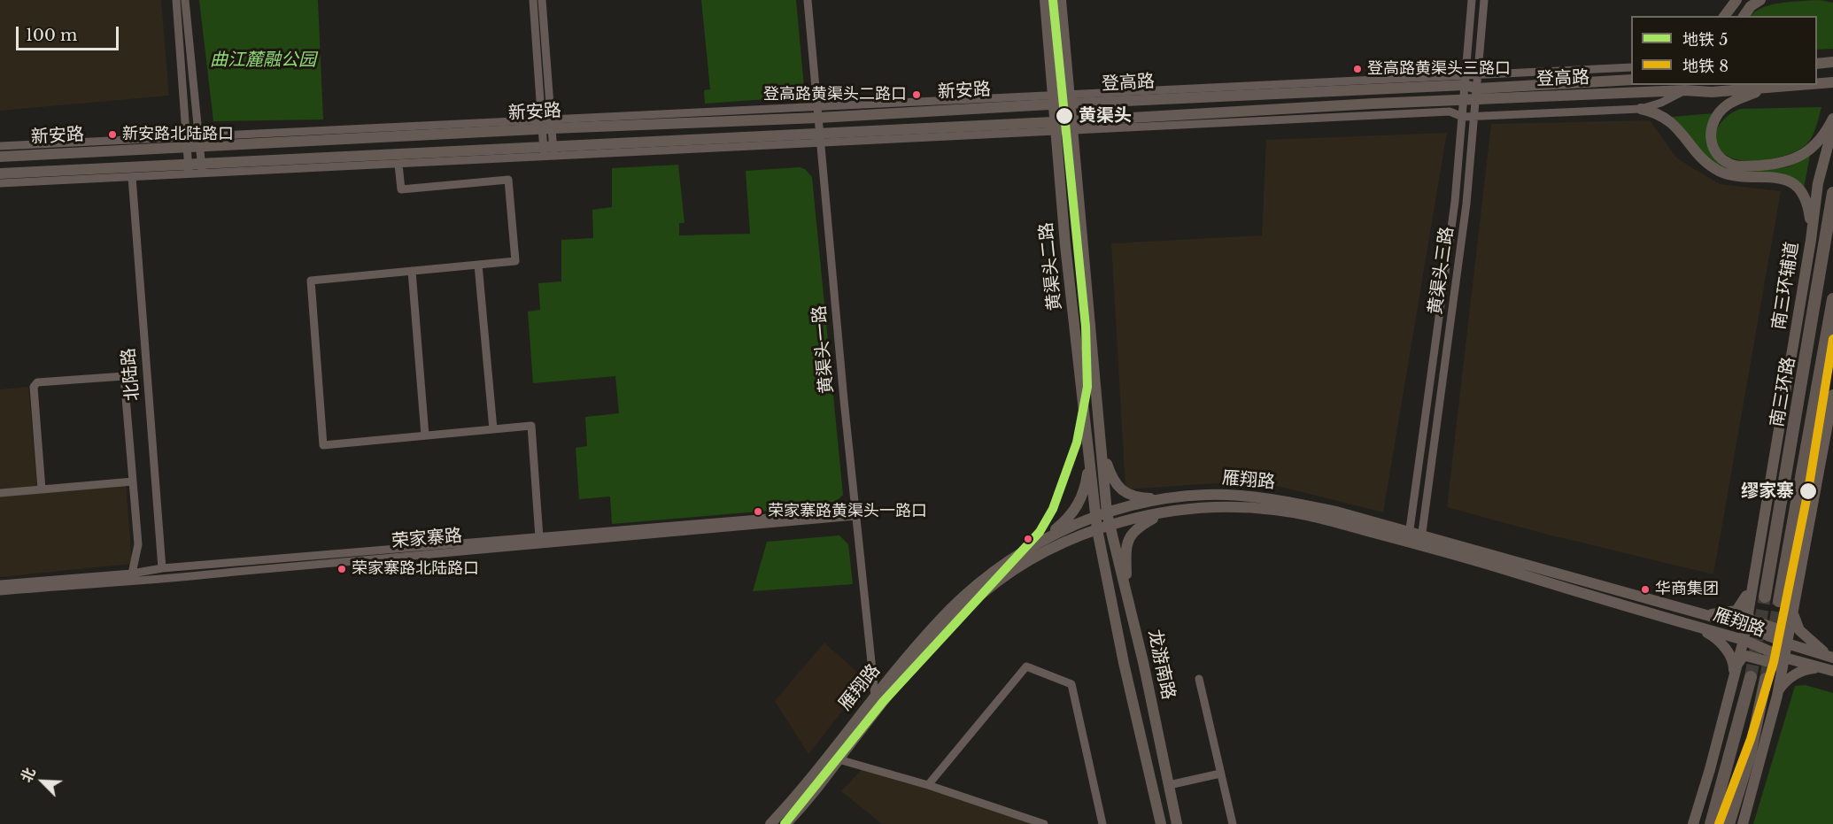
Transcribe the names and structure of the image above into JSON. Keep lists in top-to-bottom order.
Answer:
{
  "streets": {
    "highway": ["南三环路"],
    "main road": [
      "登高路",
      "新安路",
      "黄渠头二路",
      "南三环辅道",
      "雁翔路",
      "龙游南路"
    ],
    "street": [
      "黄渠头三路",
      "黄渠头一路",
      "北陆路",
      "荣家寨路"
    ]
  },
  "crossings": [
    ["登高路", "新安路"],
    ["登高路", "黄渠头二路"],
    ["登高路", "黄渠头三路"],
    ["新安路", "黄渠头二路"],
    ["新安路", "黄渠头一路"],
    ["黄渠头二路", "雁翔路"],
    ["黄渠头二路", "龙游南路"],
    ["黄渠头三路", "雁翔路"],
    ["南三环辅道", "雁翔路"],
    ["黄渠头一路", "雁翔路"],
    ["黄渠头一路", "荣家寨路"],
    ["北陆路", "荣家寨路"],
    ["雁翔路", "龙游南路"]
  ],
  "parks": ["曲江麓融公园"],
  "places": [
    "登高路黄渠头三路口",
    "登高路黄渠头二路口",
    "黄渠头",
    "新安路北陆路口",
    "缪家寨",
    "荣家寨路黄渠头一路口",
    "荣家寨路北陆路口",
    "华商集团"
  ],
  "lines": ["metro line 5", "metro line 8"],
  "legend": ["地铁 5", "地铁 8"],
  "scale_bar": "100 m",
  "north": "top left"
}
